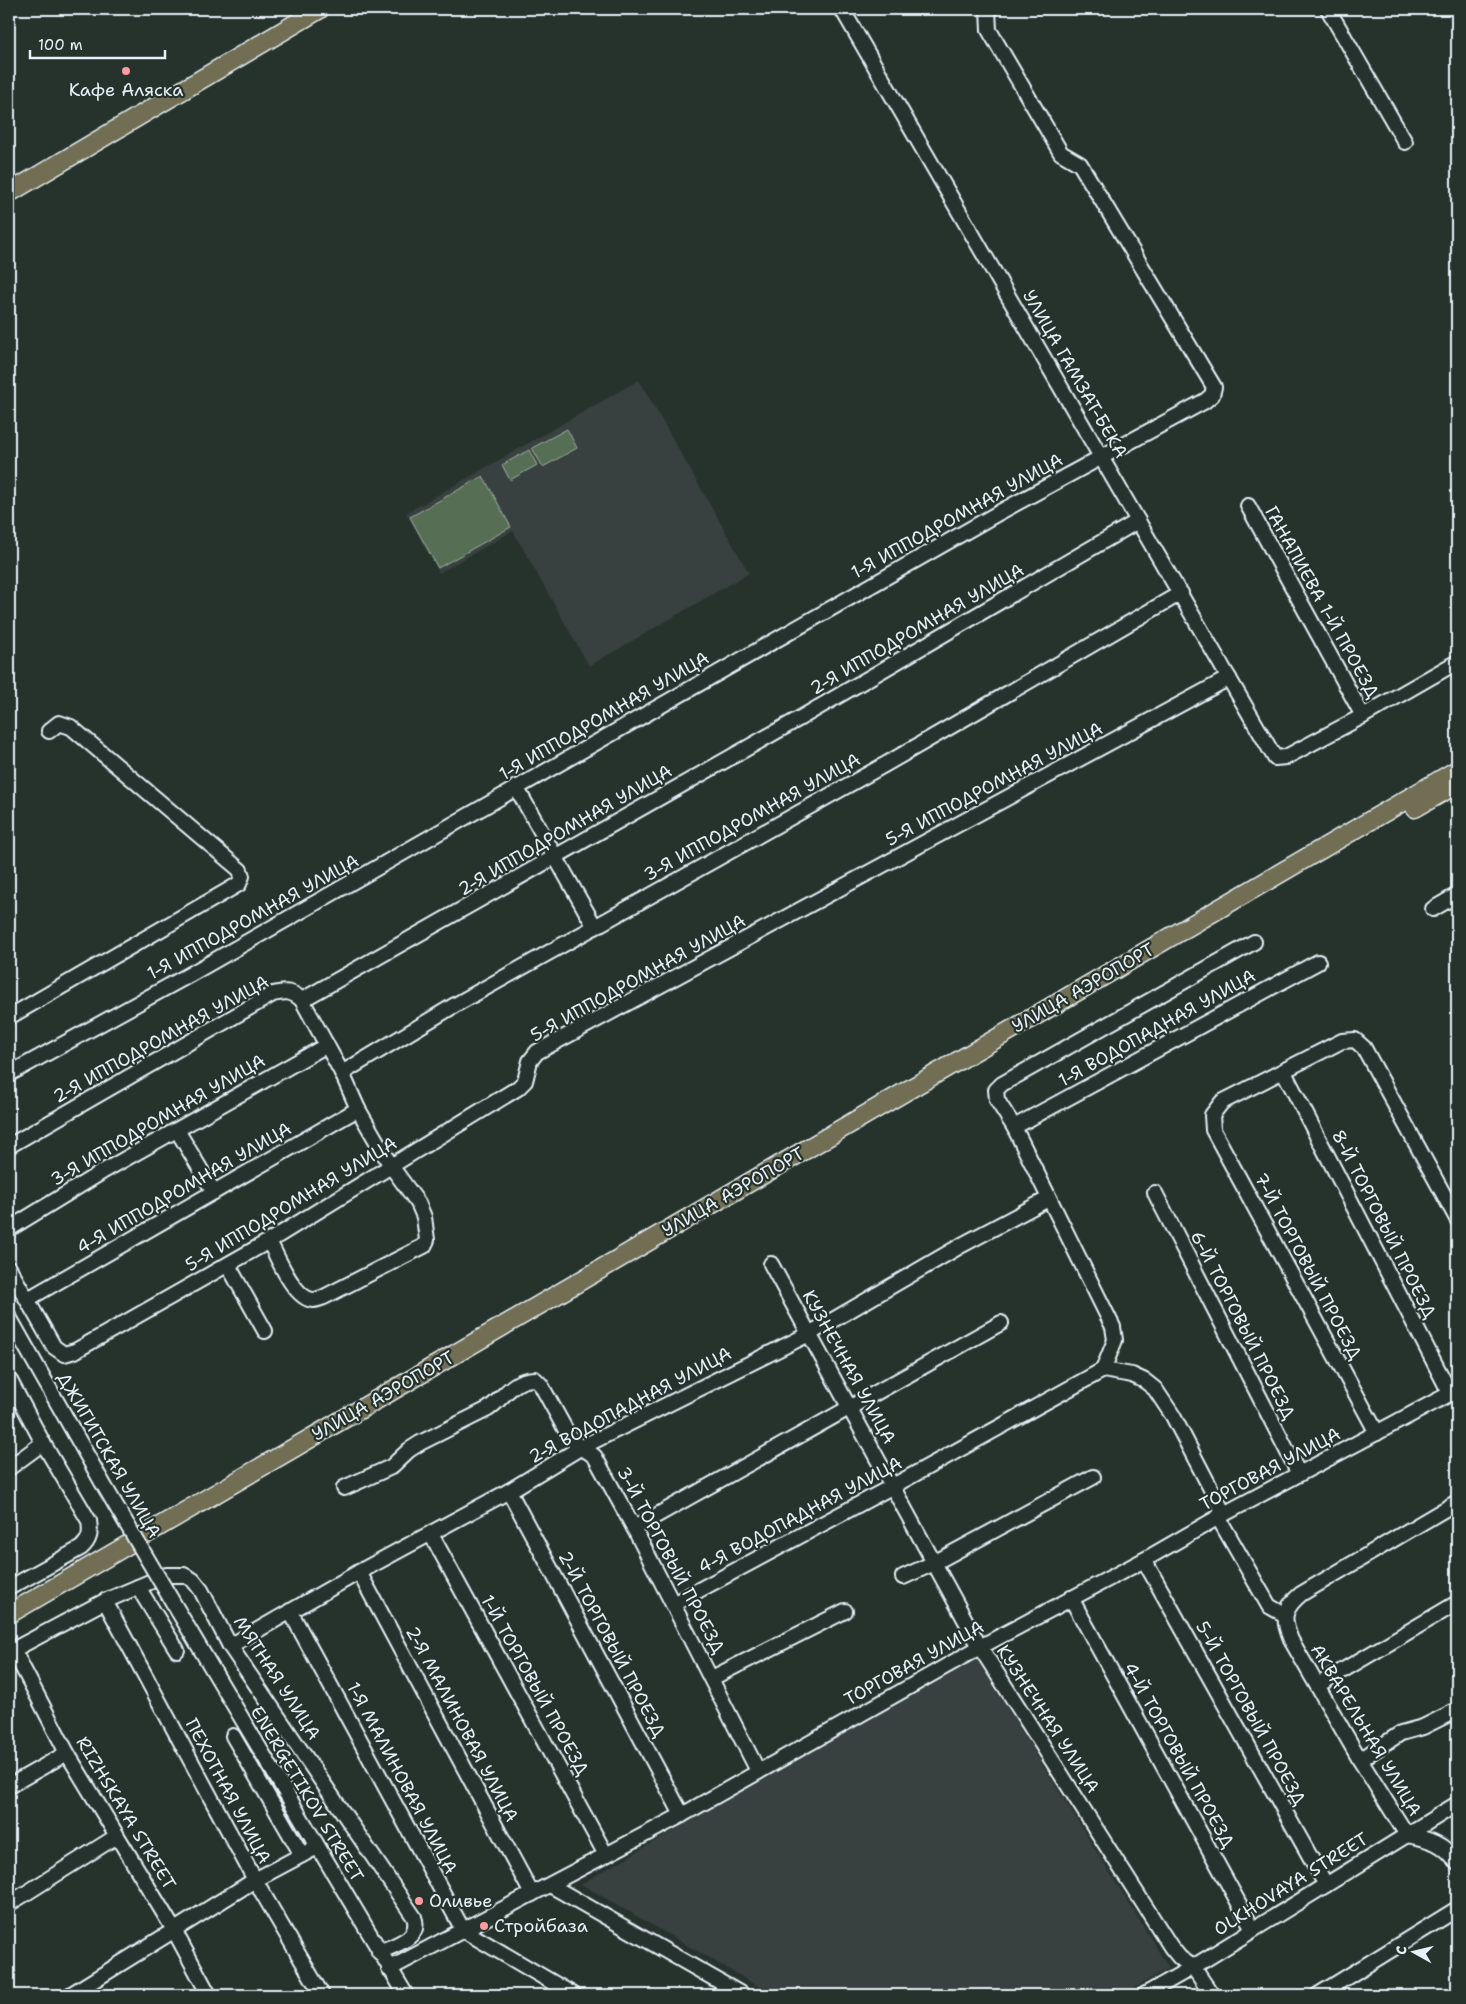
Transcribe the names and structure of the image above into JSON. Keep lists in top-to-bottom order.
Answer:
{
  "streets": {
    "main road": ["УЛИЦА АЭРОПОРТ"],
    "street": [
      "УЛИЦА ГАМЗАТ-БЕКА",
      "1-Я ИППОДРОМНАЯ УЛИЦА",
      "ГАНАПИЕВА 1-Й ПРОЕЗД",
      "2-Я ИППОДРОМНАЯ УЛИЦА",
      "5-Я ИППОДРОМНАЯ УЛИЦА",
      "3-Я ИППОДРОМНАЯ УЛИЦА",
      "1-Я ВОДОПАДНАЯ УЛИЦА",
      "4-Я ИППОДРОМНАЯ УЛИЦА",
      "8-Й ТОРГОВЫЙ ПРОЕЗД",
      "7-Й ТОРГОВЫЙ ПРОЕЗД",
      "6-Й ТОРГОВЫЙ ПРОЕЗД",
      "КУЗНЕЧНАЯ УЛИЦА",
      "2-Я ВОДОПАДНАЯ УЛИЦА",
      "ДЖИГИТСКАЯ УЛИЦА",
      "ТОРГОВАЯ УЛИЦА",
      "4-Я ВОДОПАДНАЯ УЛИЦА",
      "3-Й ТОРГОВЫЙ ПРОЕЗД",
      "2-Й ТОРГОВЫЙ ПРОЕЗД",
      "МЯТНАЯ УЛИЦА",
      "1-Й ТОРГОВЫЙ ПРОЕЗД",
      "5-Й ТОРГОВЫЙ ПРОЕЗД",
      "2-Я МАЛИНОВАЯ УЛИЦА",
      "АКВАРЕЛЬНАЯ УЛИЦА",
      "4-Й ТОРГОВЫЙ ПРОЕЗД",
      "1-Я МАЛИНОВАЯ УЛИЦА",
      "ПЕХОТНАЯ УЛИЦА",
      "ENERGETIKOV STREET",
      "RIZHSKAYA STREET",
      "OLKHOVAYA STREET"
    ]
  },
  "crossings": [
    ["УЛИЦА ГАМЗАТ-БЕКА", "1-Я ИППОДРОМНАЯ УЛИЦА"],
    ["УЛИЦА ГАМЗАТ-БЕКА", "ГАНАПИЕВА 1-Й ПРОЕЗД"],
    ["УЛИЦА ГАМЗАТ-БЕКА", "2-Я ИППОДРОМНАЯ УЛИЦА"],
    ["УЛИЦА ГАМЗАТ-БЕКА", "5-Я ИППОДРОМНАЯ УЛИЦА"],
    ["УЛИЦА ГАМЗАТ-БЕКА", "3-Я ИППОДРОМНАЯ УЛИЦА"],
    ["5-Я ИППОДРОМНАЯ УЛИЦА", "4-Я ИППОДРОМНАЯ УЛИЦА"],
    ["8-Й ТОРГОВЫЙ ПРОЕЗД", "7-Й ТОРГОВЫЙ ПРОЕЗД"],
    ["8-Й ТОРГОВЫЙ ПРОЕЗД", "ТОРГОВАЯ УЛИЦА"],
    ["7-Й ТОРГОВЫЙ ПРОЕЗД", "ТОРГОВАЯ УЛИЦА"],
    ["6-Й ТОРГОВЫЙ ПРОЕЗД", "ТОРГОВАЯ УЛИЦА"],
    ["КУЗНЕЧНАЯ УЛИЦА", "2-Я ВОДОПАДНАЯ УЛИЦА"],
    ["КУЗНЕЧНАЯ УЛИЦА", "ТОРГОВАЯ УЛИЦА"],
    ["КУЗНЕЧНАЯ УЛИЦА", "4-Я ВОДОПАДНАЯ УЛИЦА"],
    ["КУЗНЕЧНАЯ УЛИЦА", "OLKHOVAYA STREET"],
    ["2-Я ВОДОПАДНАЯ УЛИЦА", "3-Й ТОРГОВЫЙ ПРОЕЗД"],
    ["2-Я ВОДОПАДНАЯ УЛИЦА", "2-Й ТОРГОВЫЙ ПРОЕЗД"],
    ["2-Я ВОДОПАДНАЯ УЛИЦА", "МЯТНАЯ УЛИЦА"],
    ["2-Я ВОДОПАДНАЯ УЛИЦА", "1-Й ТОРГОВЫЙ ПРОЕЗД"],
    ["2-Я ВОДОПАДНАЯ УЛИЦА", "2-Я МАЛИНОВАЯ УЛИЦА"],
    ["2-Я ВОДОПАДНАЯ УЛИЦА", "1-Я МАЛИНОВАЯ УЛИЦА"],
    ["ДЖИГИТСКАЯ УЛИЦА", "ENERGETIKOV STREET"],
    ["ТОРГОВАЯ УЛИЦА", "3-Й ТОРГОВЫЙ ПРОЕЗД"],
    ["ТОРГОВАЯ УЛИЦА", "2-Й ТОРГОВЫЙ ПРОЕЗД"],
    ["ТОРГОВАЯ УЛИЦА", "1-Й ТОРГОВЫЙ ПРОЕЗД"],
    ["ТОРГОВАЯ УЛИЦА", "5-Й ТОРГОВЫЙ ПРОЕЗД"],
    ["ТОРГОВАЯ УЛИЦА", "2-Я МАЛИНОВАЯ УЛИЦА"],
    ["ТОРГОВАЯ УЛИЦА", "4-Й ТОРГОВЫЙ ПРОЕЗД"],
    ["ТОРГОВАЯ УЛИЦА", "1-Я МАЛИНОВАЯ УЛИЦА"],
    ["ТОРГОВАЯ УЛИЦА", "ENERGETIKOV STREET"],
    ["4-Я ВОДОПАДНАЯ УЛИЦА", "3-Й ТОРГОВЫЙ ПРОЕЗД"],
    ["МЯТНАЯ УЛИЦА", "ПЕХОТНАЯ УЛИЦА"],
    ["МЯТНАЯ УЛИЦА", "ENERGETIKOV STREET"],
    ["МЯТНАЯ УЛИЦА", "RIZHSKAYA STREET"],
    ["5-Й ТОРГОВЫЙ ПРОЕЗД", "OLKHOVAYA STREET"],
    ["АКВАРЕЛЬНАЯ УЛИЦА", "OLKHOVAYA STREET"],
    ["4-Й ТОРГОВЫЙ ПРОЕЗД", "OLKHOVAYA STREET"]
  ],
  "places": ["Кафе Аляска", "Оливье", "Стройбаза"],
  "scale_bar": "100 m",
  "north": "left"
}
